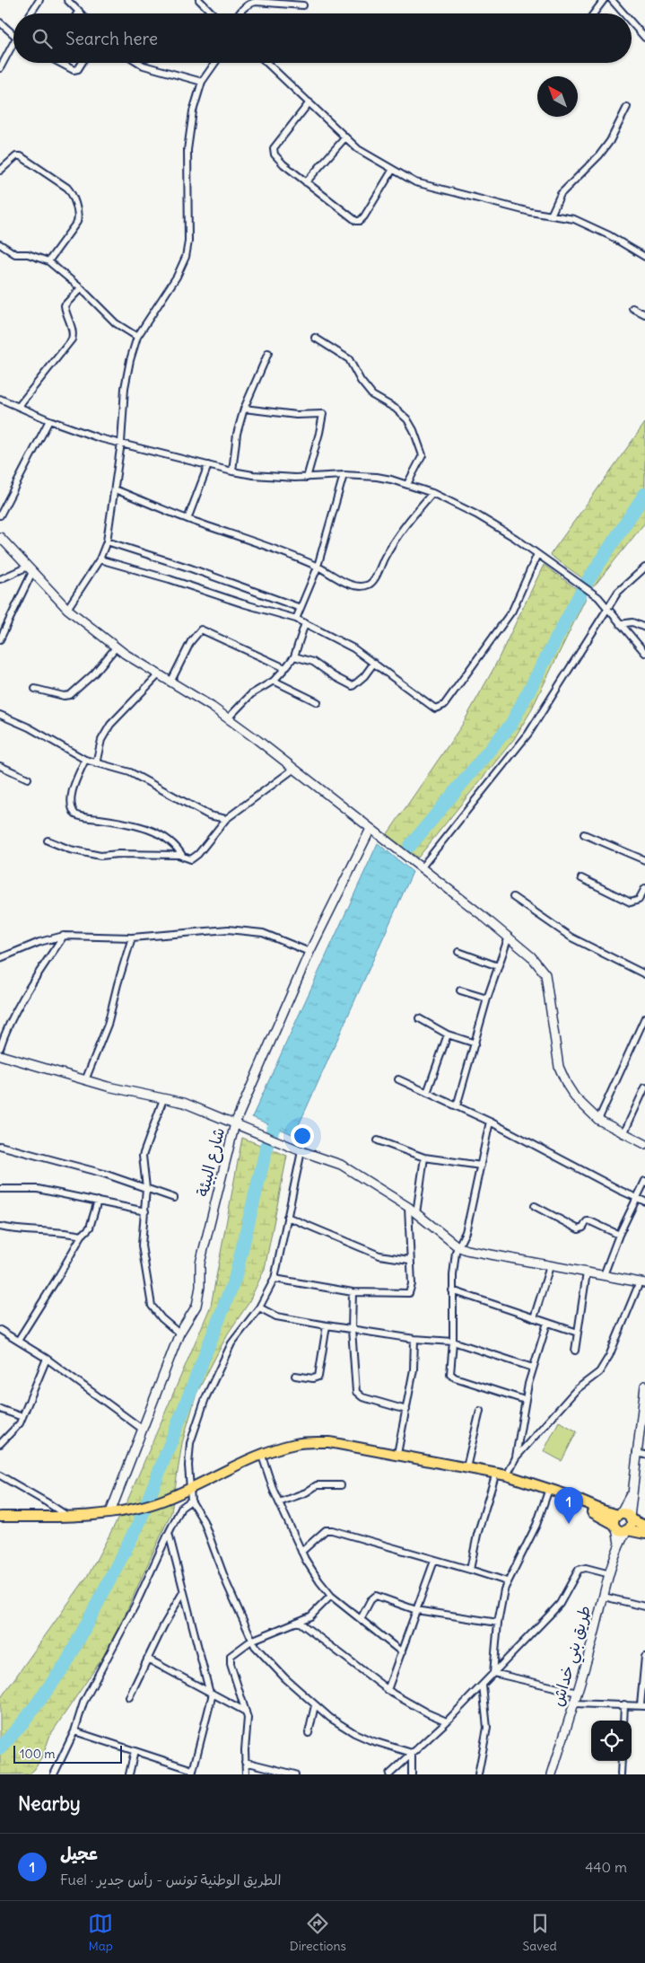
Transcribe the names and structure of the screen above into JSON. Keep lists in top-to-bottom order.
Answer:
{
  "streets": {
    "street": ["شارع البيئة", "طريق بني خداش"]
  },
  "scale_bar": "100 m",
  "north": "top left",
  "page": {
    "search": "Search here",
    "pins": "1",
    "scale": "100 m",
    "heading": "Nearby",
    "list": [
      {
        "mark": "1",
        "name": "عجيل",
        "note": "Fuel · الطريق الوطنية تونس - رأس جدير",
        "value": "440 m"
      }
    ],
    "nav": ["Map", "Directions", "Saved"]
  }
}
